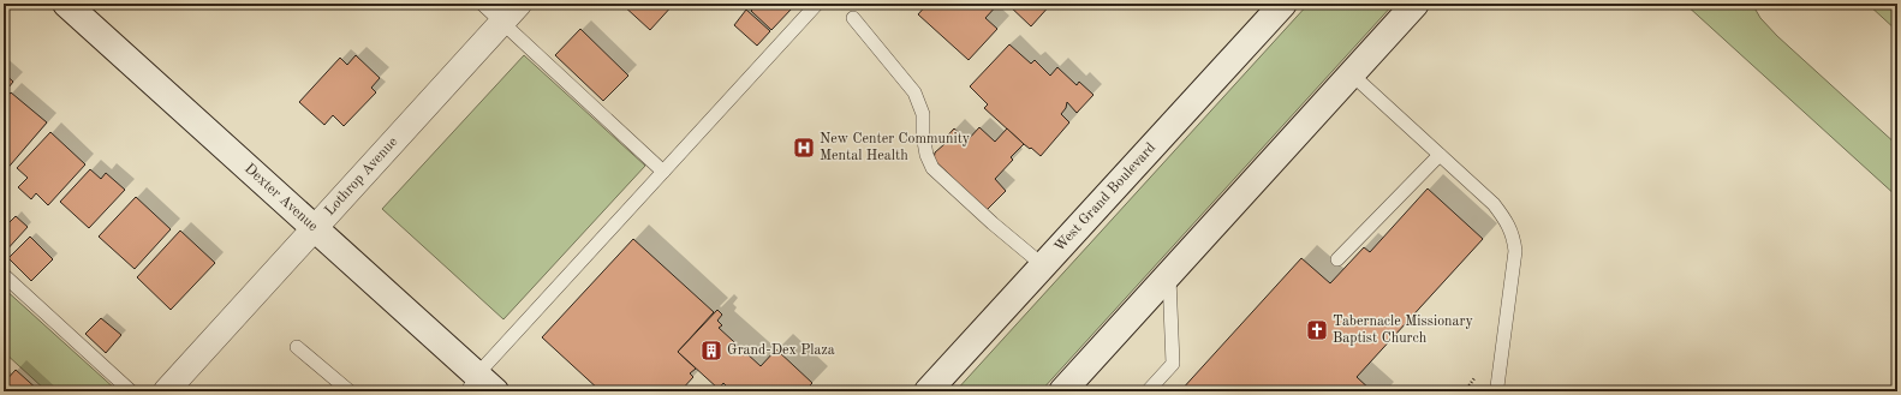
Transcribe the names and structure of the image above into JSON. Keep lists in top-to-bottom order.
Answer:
{
  "streets": {
    "main road": ["Dexter Avenue", "West Grand Boulevard"],
    "street": ["Lothrop Avenue"]
  },
  "crossings": [
    ["Lothrop Avenue", "Dexter Avenue"]
  ],
  "places": {
    "hospital": ["New Center Community Mental Health"],
    "church": ["Tabernacle Missionary Baptist Church"],
    "building": ["Grand-Dex Plaza"]
  }
}
